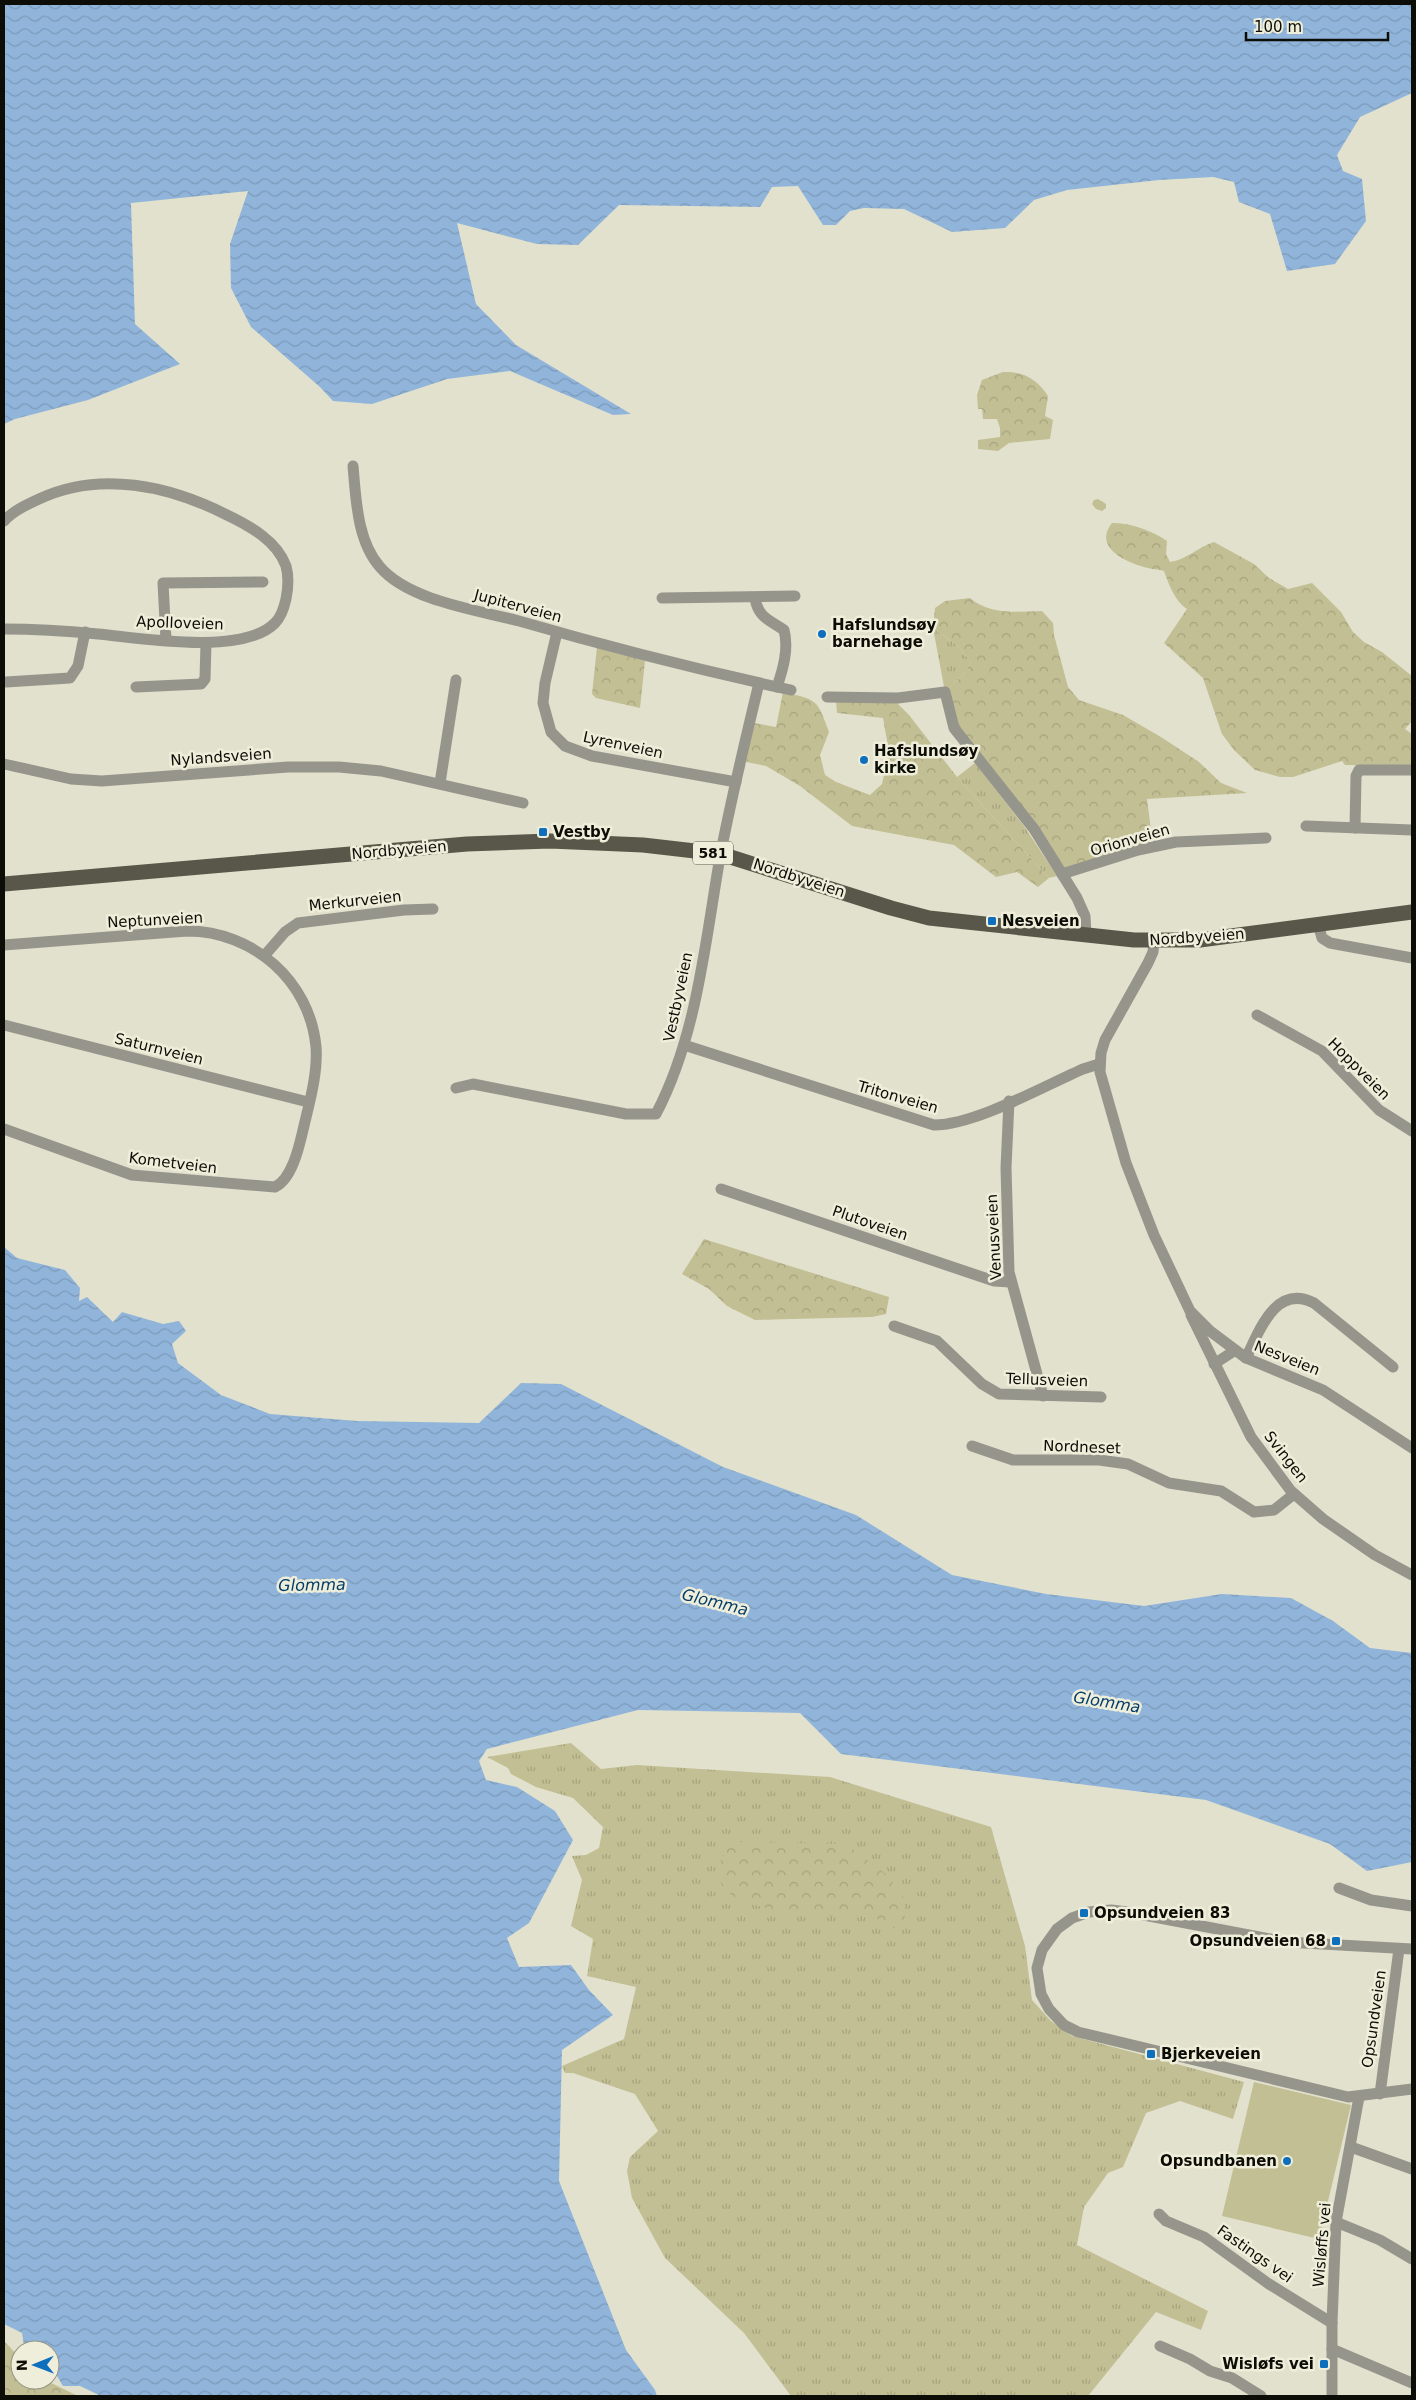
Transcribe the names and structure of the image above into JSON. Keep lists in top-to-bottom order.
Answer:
{
  "streets": {
    "main road": ["Nordbyveien", "581"],
    "street": [
      "Jupiterveien",
      "Apolloveien",
      "Lyrenveien",
      "Nylandsveien",
      "Orionveien",
      "Merkurveien",
      "Neptunveien",
      "Vestbyveien",
      "Saturnveien",
      "Hoppveien",
      "Tritonveien",
      "Kometveien",
      "Plutoveien",
      "Venusveien",
      "Nesveien",
      "Tellusveien",
      "Nordneset",
      "Svingen",
      "Opsundveien",
      "Wisløffs vei",
      "Fastings vei"
    ]
  },
  "crossings": [
    ["Jupiterveien", "Lyrenveien"],
    ["Jupiterveien", "Vestbyveien"],
    ["Lyrenveien", "Vestbyveien"],
    ["Nordbyveien", "Vestbyveien"],
    ["Nordbyveien", "Nesveien"],
    ["Merkurveien", "Neptunveien"],
    ["Neptunveien", "Saturnveien"],
    ["Neptunveien", "Kometveien"],
    ["Vestbyveien", "Tritonveien"],
    ["Tritonveien", "Venusveien"],
    ["Tritonveien", "Nesveien"],
    ["Plutoveien", "Venusveien"],
    ["Venusveien", "Tellusveien"],
    ["Nesveien", "Svingen"],
    ["Nordneset", "Svingen"],
    ["Opsundveien", "Wisløffs vei"],
    ["Wisløffs vei", "Fastings vei"]
  ],
  "water": ["Glomma"],
  "places": {
    "other": ["Hafslundsøy barnehage", "Hafslundsøy kirke", "Opsundbanen"],
    "transit": [
      "Vestby",
      "Nesveien",
      "Opsundveien 83",
      "Opsundveien 68",
      "Bjerkeveien",
      "Wisløfs vei"
    ]
  },
  "scale_bar": "100 m",
  "north": "left"
}
